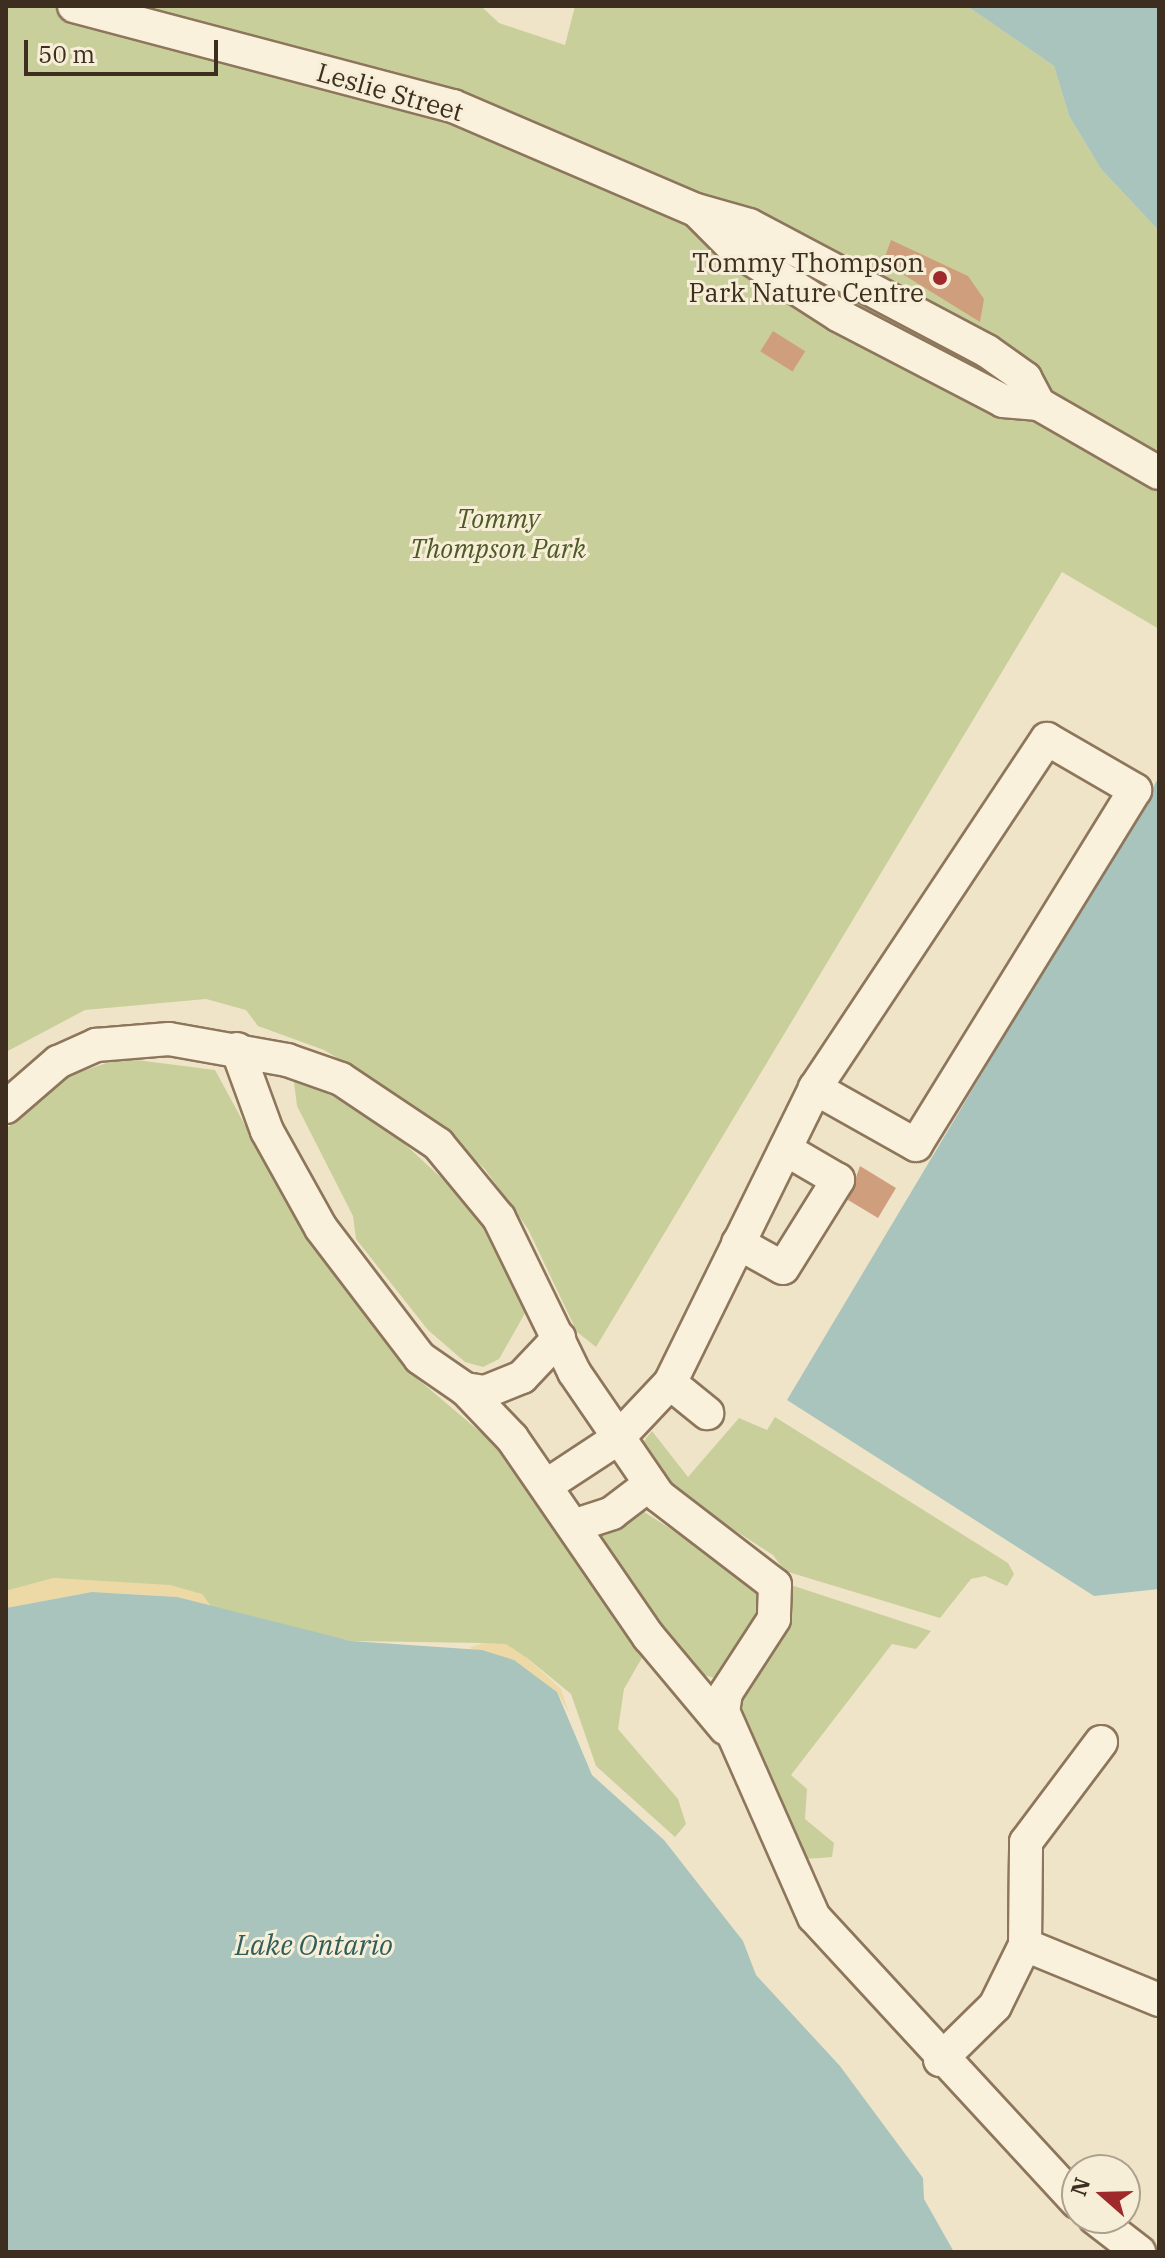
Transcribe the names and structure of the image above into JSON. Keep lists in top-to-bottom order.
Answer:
{
  "streets": {
    "street": ["Leslie Street"]
  },
  "water": ["Lake Ontario"],
  "parks": ["Tommy Thompson Park"],
  "places": ["Tommy Thompson Park Nature Centre"],
  "scale_bar": "50 m",
  "north": "left"
}
